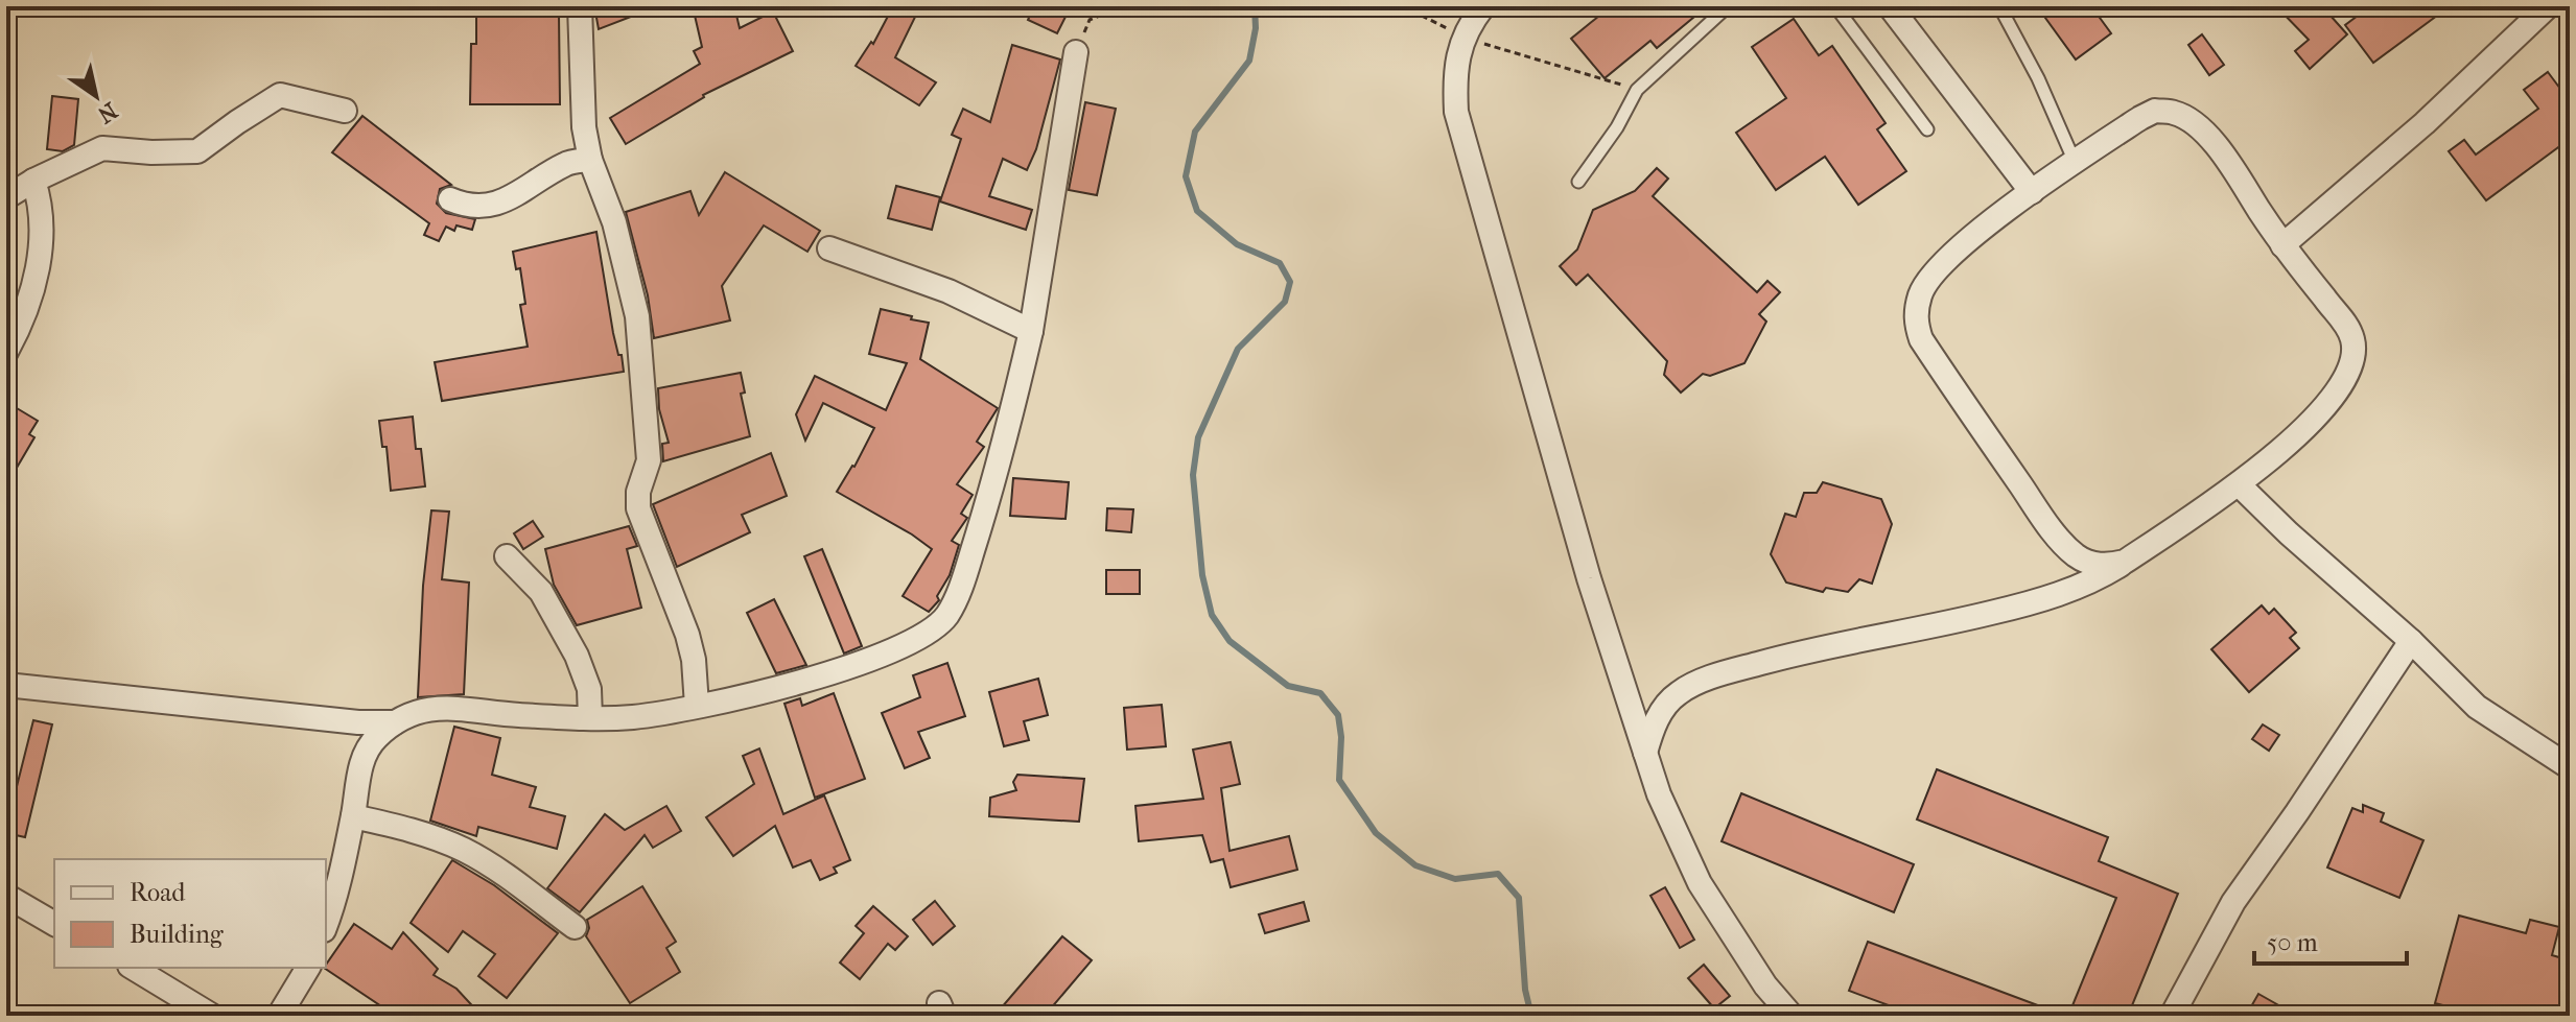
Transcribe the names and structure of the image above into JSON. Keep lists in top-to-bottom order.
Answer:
{
  "legend": ["Road", "Building"],
  "scale_bar": "50 m",
  "north": "bottom right"
}
